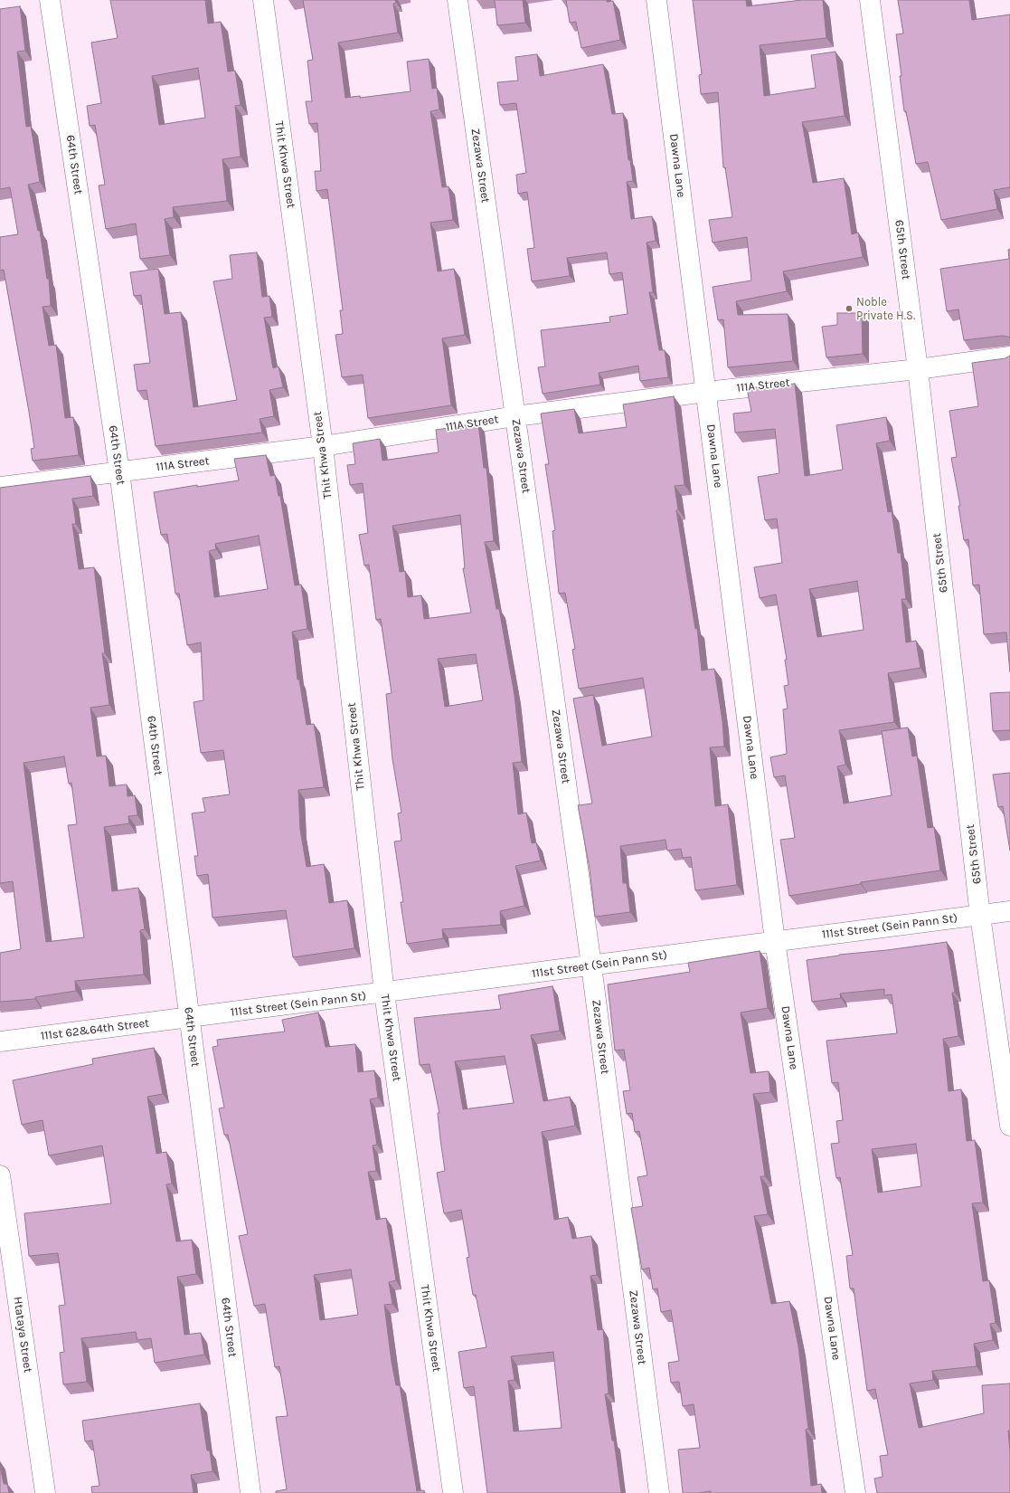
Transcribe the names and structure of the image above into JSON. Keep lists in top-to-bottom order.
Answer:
{
  "streets": {
    "street": [
      "64th Street",
      "Thit Khwa Street",
      "Zezawa Street",
      "Dawna Lane",
      "65th Street",
      "111A Street",
      "111st Street (Sein Pann St)",
      "111st 62&64th Street",
      "Htataya Street"
    ]
  },
  "crossings": [
    ["64th Street", "111A Street"],
    ["64th Street", "111st Street (Sein Pann St)"],
    ["64th Street", "111st 62&64th Street"],
    ["Thit Khwa Street", "111A Street"],
    ["Thit Khwa Street", "111st Street (Sein Pann St)"],
    ["Zezawa Street", "111A Street"],
    ["Zezawa Street", "111st Street (Sein Pann St)"],
    ["Dawna Lane", "111A Street"],
    ["Dawna Lane", "111st Street (Sein Pann St)"],
    ["65th Street", "111A Street"],
    ["65th Street", "111st Street (Sein Pann St)"],
    ["111st Street (Sein Pann St)", "111st 62&64th Street"]
  ],
  "places": ["Noble Private H.S."]
}
